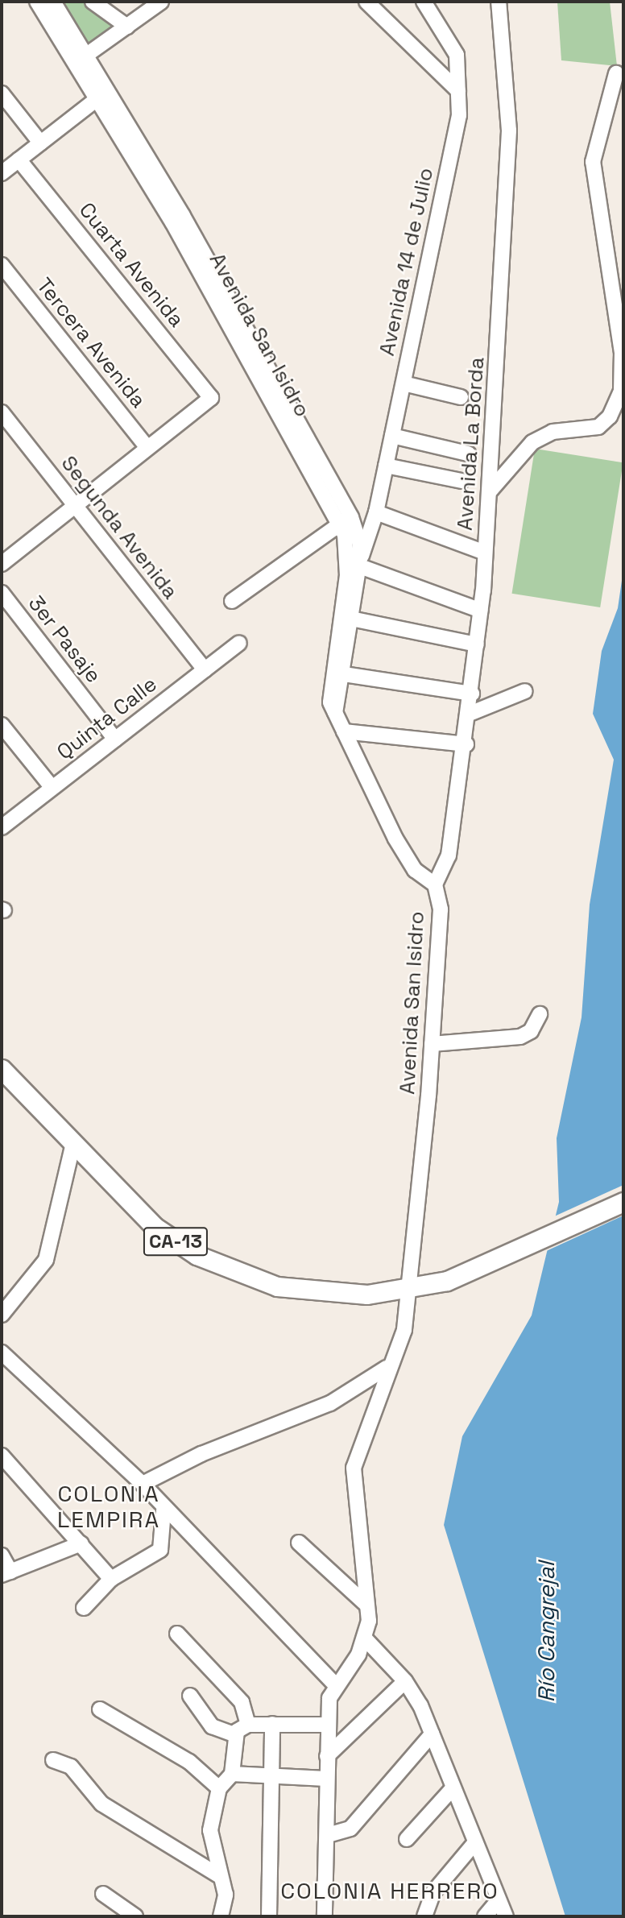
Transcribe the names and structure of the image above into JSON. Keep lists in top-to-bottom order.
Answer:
{
  "streets": {
    "main road": ["CA-13"],
    "street": [
      "Avenida 14 de Julio",
      "Cuarta Avenida",
      "Avenida San Isidro",
      "Tercera Avenida",
      "Avenida La Borda",
      "Segunda Avenida",
      "3er Pasaje",
      "Quinta Calle"
    ]
  },
  "crossings": [
    ["Avenida 14 de Julio", "Avenida San Isidro"],
    ["Cuarta Avenida", "Tercera Avenida"],
    ["Avenida San Isidro", "Avenida La Borda"],
    ["Avenida San Isidro", "CA-13"],
    ["Segunda Avenida", "Quinta Calle"],
    ["3er Pasaje", "Quinta Calle"]
  ],
  "districts": ["COLONIA LEMPIRA", "COLONIA HERRERO"],
  "water": ["Río Cangrejal"]
}
